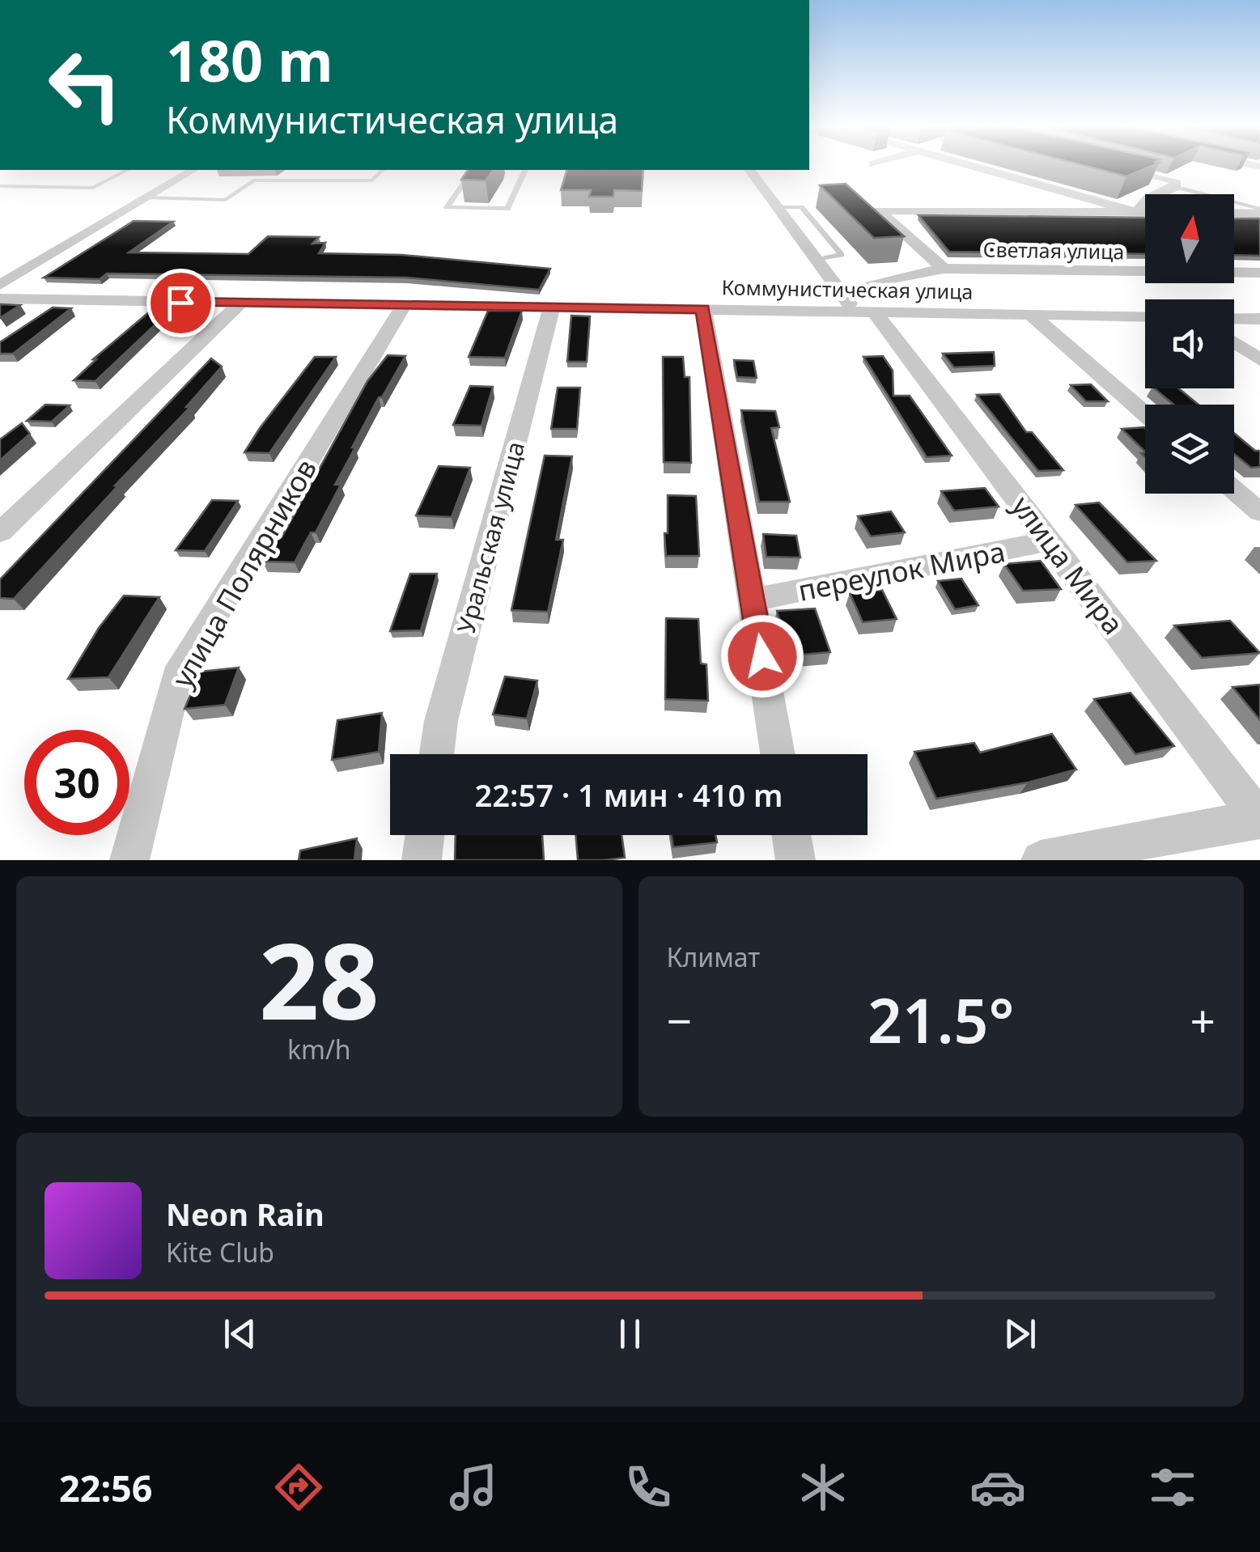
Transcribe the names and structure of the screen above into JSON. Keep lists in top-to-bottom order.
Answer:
{
  "streets": {
    "street": [
      "Светлая улица",
      "Коммунистическая улица",
      "Уральская улица",
      "улица Мира",
      "переулок Мира",
      "улица Полярников"
    ]
  },
  "crossings": [
    ["Светлая улица", "улица Мира"],
    ["Коммунистическая улица", "Уральская улица"],
    ["Коммунистическая улица", "улица Мира"],
    ["Коммунистическая улица", "улица Полярников"],
    ["улица Мира", "переулок Мира"]
  ],
  "north": "top",
  "page": {
    "turn": ["180 m", "Коммунистическая улица"],
    "limit": "30",
    "trip": "22:57 · 1 мин · 410 m",
    "tile": [
      ["28", "km/h"],
      "Климат"
    ],
    "heat": ["−", "21.5°", "+"],
    "song": ["Neon Rain", "Kite Club"],
    "tabs": "22:56"
  }
}
